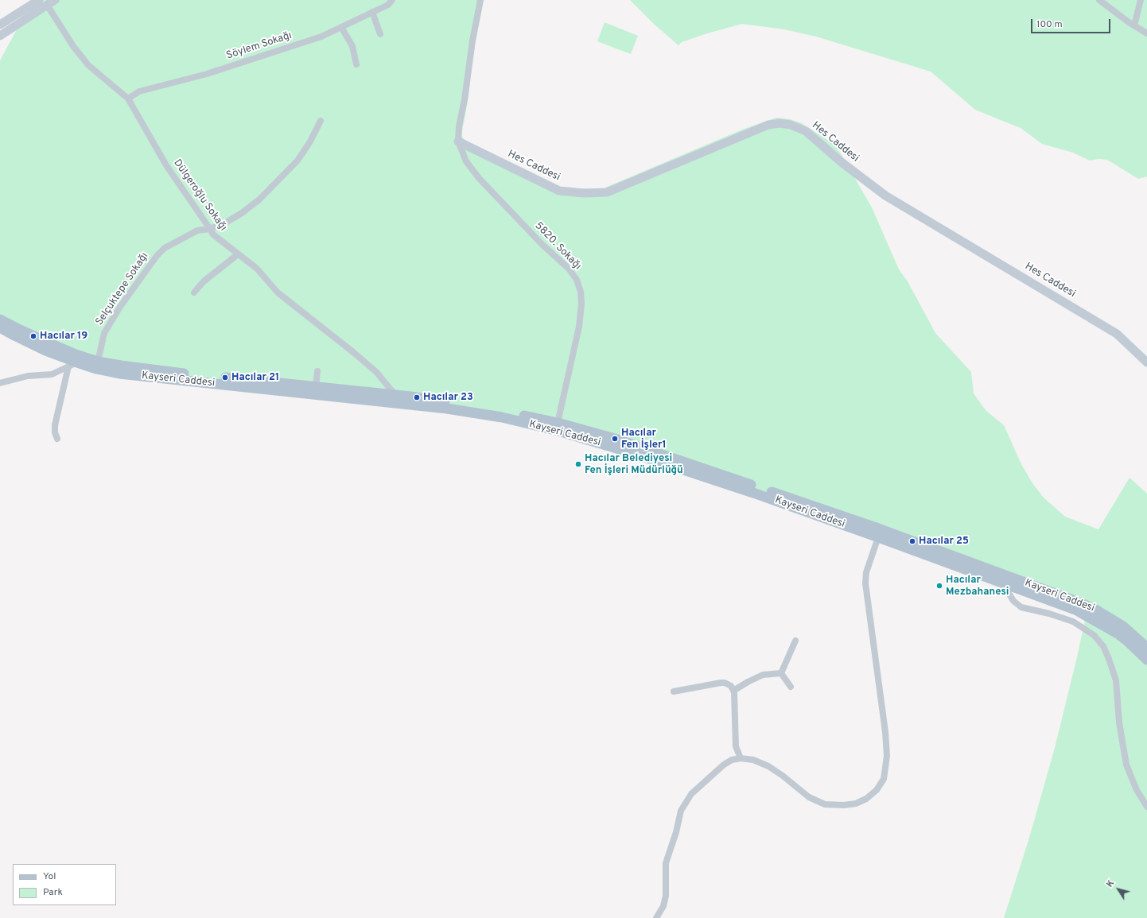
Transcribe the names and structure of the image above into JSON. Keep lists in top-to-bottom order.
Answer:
{
  "streets": {
    "main road": ["Kayseri Caddesi"],
    "street": [
      "Söylem Sokağı",
      "Hes Caddesi",
      "Dülgeroğlu Sokağı",
      "5820. Sokağı",
      "Selçuktepe Sokağı"
    ]
  },
  "crossings": [
    ["Söylem Sokağı", "Dülgeroğlu Sokağı"],
    ["Hes Caddesi", "5820. Sokağı"],
    ["Dülgeroğlu Sokağı", "Selçuktepe Sokağı"],
    ["Dülgeroğlu Sokağı", "Kayseri Caddesi"],
    ["5820. Sokağı", "Kayseri Caddesi"],
    ["Selçuktepe Sokağı", "Kayseri Caddesi"]
  ],
  "places": [
    "Hacılar 19",
    "Hacılar 21",
    "Hacılar 23",
    "Hacılar Fen İşler1",
    "Hacılar Belediyesi Fen İşleri Müdürlüğü",
    "Hacılar 25",
    "Hacılar Mezbahanesi"
  ],
  "legend": ["Yol", "Park"],
  "scale_bar": "100 m",
  "north": "top left"
}
